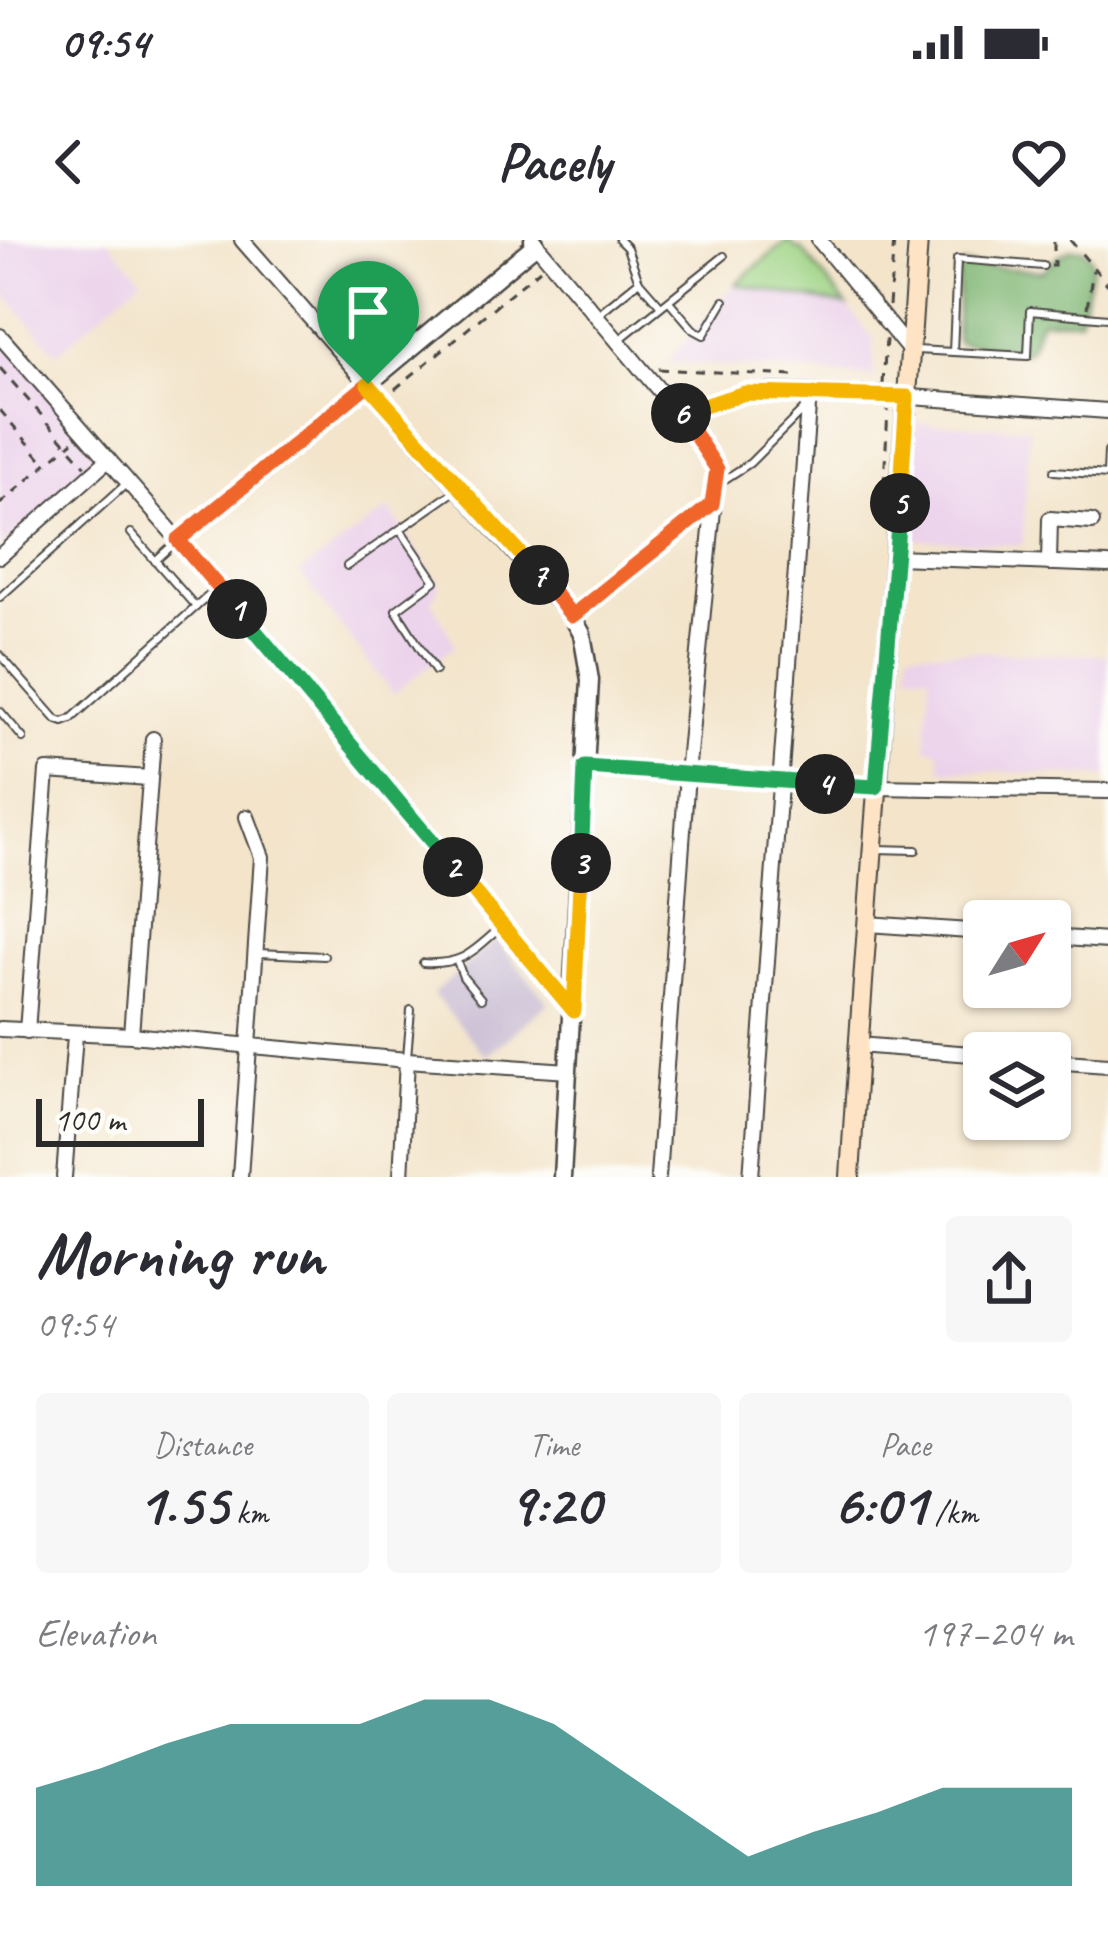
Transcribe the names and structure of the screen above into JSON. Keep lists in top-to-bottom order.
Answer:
{
  "scale_bar": "100 m",
  "north": "top right",
  "page": {
    "status": "09:54",
    "header": "Pacely",
    "pins": [
      "6",
      "5",
      "7",
      "1",
      "4",
      "3",
      "2"
    ],
    "scale": "100 m",
    "heading": ["Morning run", "09:54"],
    "stats": [
      ["Distance", "1.55 km"],
      ["Time", "9:20"],
      ["Pace", "6:01 /km"]
    ],
    "chart": ["Elevation", "197–204 m"]
  }
}
